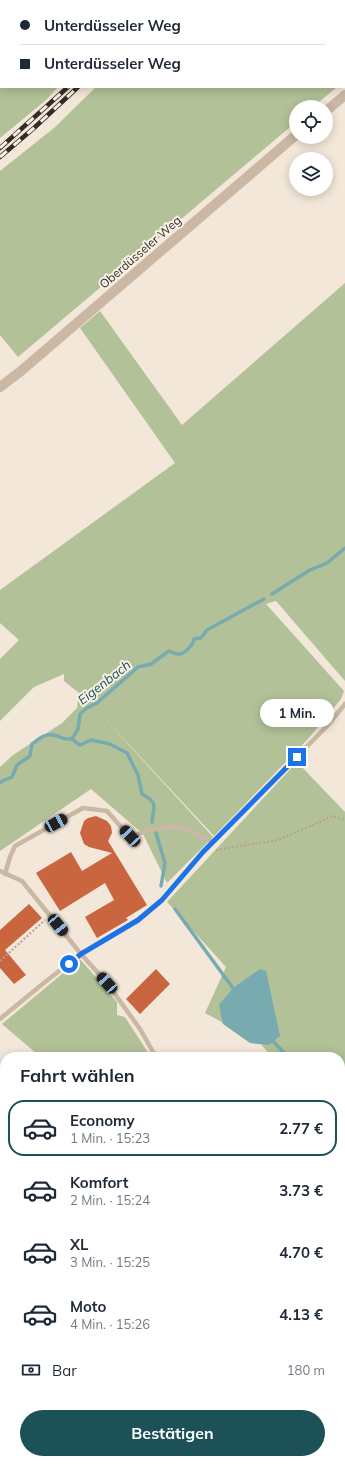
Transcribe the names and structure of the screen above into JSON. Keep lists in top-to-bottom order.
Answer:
{
  "streets": {
    "street": ["Oberdüsseler Weg"]
  },
  "water": ["Eigenbach"],
  "page": {
    "banner": ["Unterdüsseler Weg", "Unterdüsseler Weg"],
    "bubble": "1 Min.",
    "heading": "Fahrt wählen",
    "list": [
      {
        "name": "Economy",
        "note": "1 Min. · 15:23",
        "value": "2.77 €"
      },
      {
        "name": "Komfort",
        "note": "2 Min. · 15:24",
        "value": "3.73 €"
      },
      {
        "name": "XL",
        "note": "3 Min. · 15:25",
        "value": "4.70 €"
      },
      {
        "name": "Moto",
        "note": "4 Min. · 15:26",
        "value": "4.13 €"
      }
    ],
    "pay": ["Bar", "180 m"],
    "buttons": "Bestätigen"
  }
}
